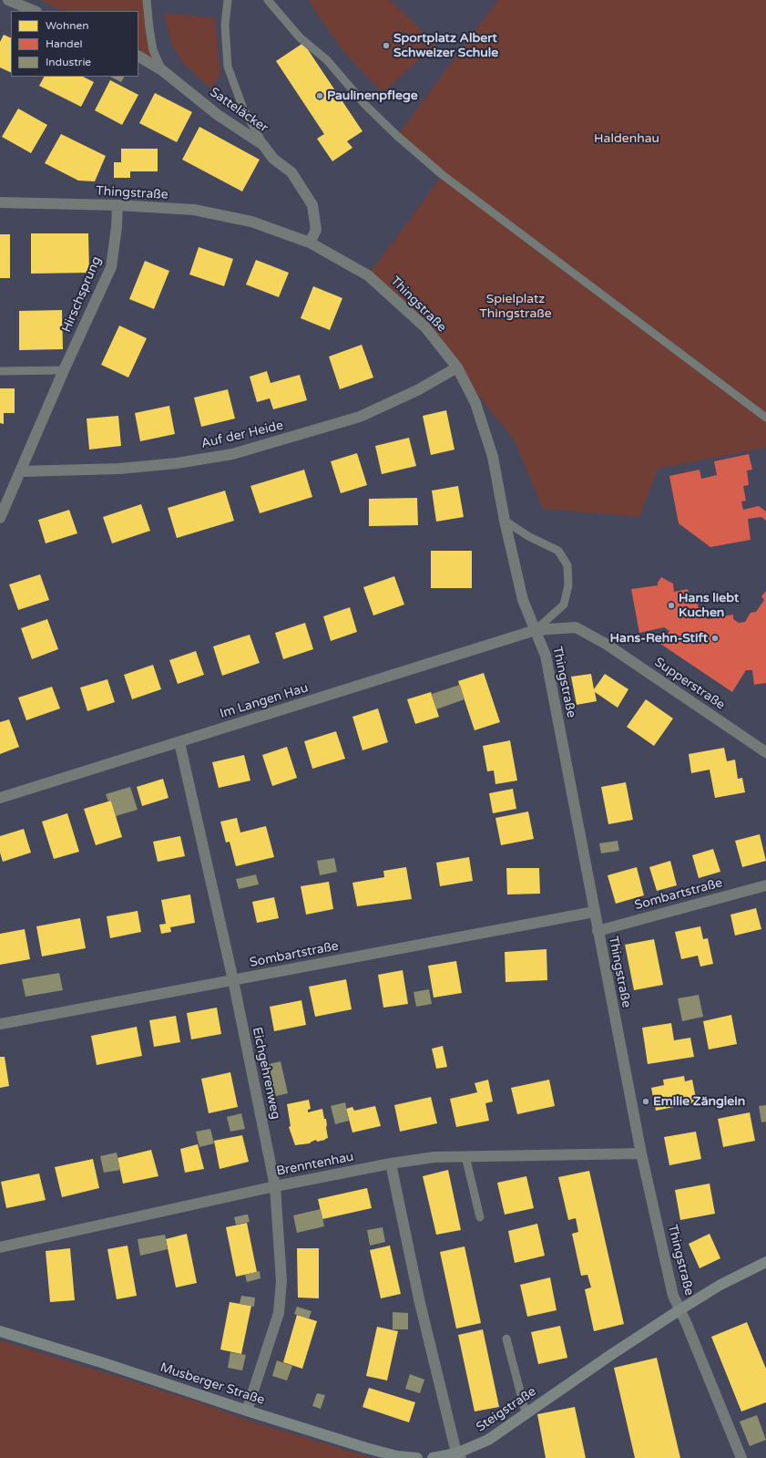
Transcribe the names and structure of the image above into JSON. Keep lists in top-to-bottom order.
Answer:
{
  "streets": {
    "street": [
      "Satteläcker",
      "Thingstraße",
      "Hirschsprung",
      "Auf der Heide",
      "Supperstraße",
      "Im Langen Hau",
      "Sombartstraße",
      "Eichgehrenweg",
      "Brenntenhau",
      "Musberger Straße",
      "Steigstraße"
    ]
  },
  "crossings": [
    ["Satteläcker", "Thingstraße"],
    ["Thingstraße", "Hirschsprung"],
    ["Thingstraße", "Auf der Heide"],
    ["Thingstraße", "Supperstraße"],
    ["Thingstraße", "Im Langen Hau"],
    ["Thingstraße", "Sombartstraße"],
    ["Thingstraße", "Brenntenhau"],
    ["Thingstraße", "Steigstraße"],
    ["Hirschsprung", "Auf der Heide"],
    ["Supperstraße", "Im Langen Hau"],
    ["Im Langen Hau", "Eichgehrenweg"],
    ["Sombartstraße", "Eichgehrenweg"],
    ["Eichgehrenweg", "Brenntenhau"],
    ["Eichgehrenweg", "Musberger Straße"]
  ],
  "parks": ["Haldenhau", "Spielplatz Thingstraße"],
  "places": [
    "Sportplatz Albert Schweizer Schule",
    "Paulinenpflege",
    "Hans liebt Kuchen",
    "Hans-Rehn-Stift",
    "Emilie Zänglein"
  ],
  "legend": ["Wohnen", "Handel", "Industrie"]
}
